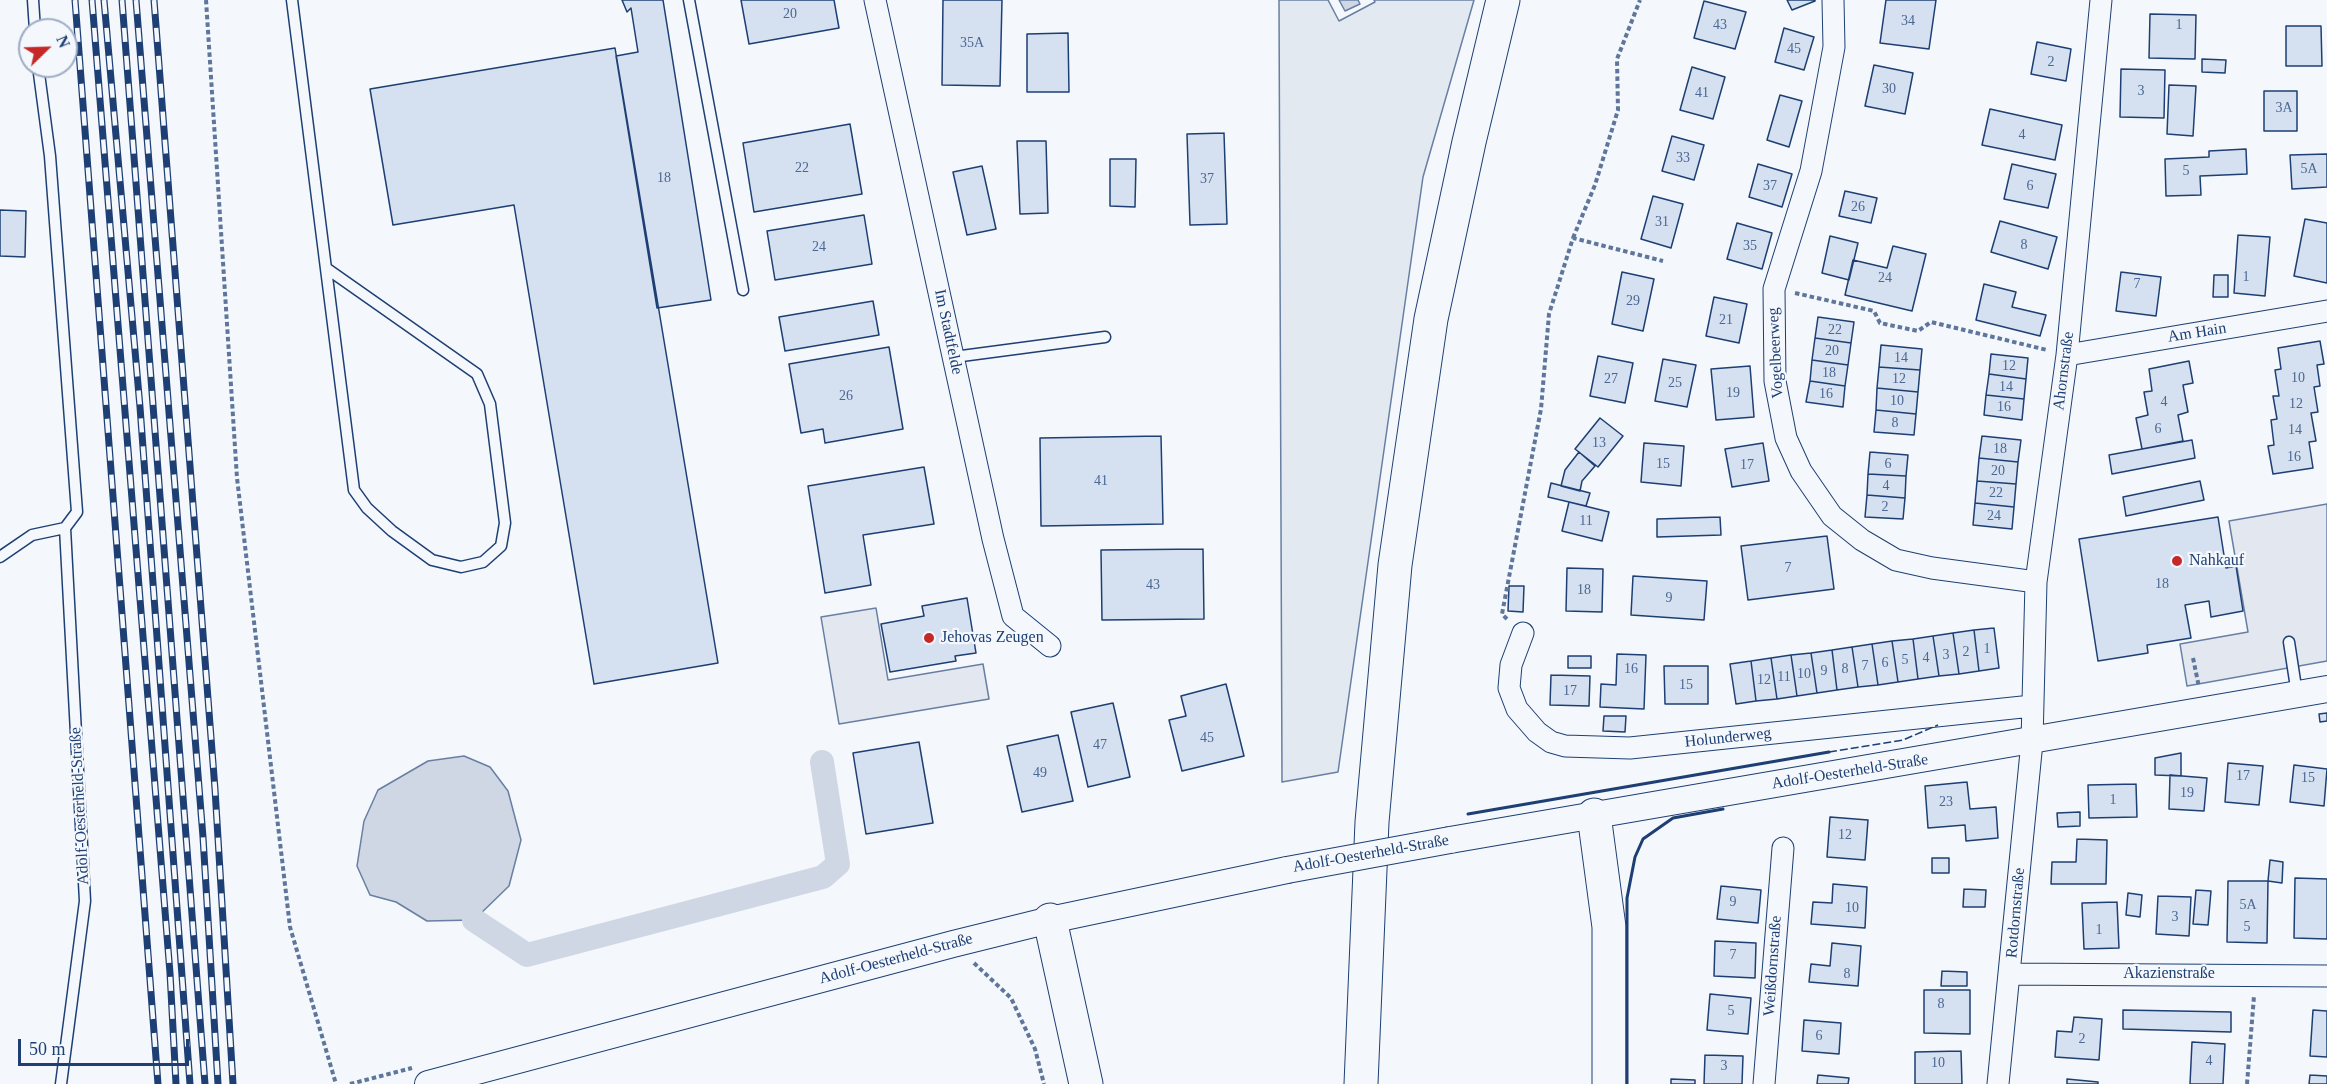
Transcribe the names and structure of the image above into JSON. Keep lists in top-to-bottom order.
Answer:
{
  "streets": {
    "street": [
      "Im Stadtfelde",
      "Am Hain",
      "Vogelbeerweg",
      "Ahornstraße",
      "Holunderweg",
      "Adolf-Oesterheld-Straße",
      "Rotdornstraße",
      "Weißdornstraße",
      "Akazienstraße"
    ]
  },
  "crossings": [
    ["Am Hain", "Ahornstraße"],
    ["Vogelbeerweg", "Ahornstraße"],
    ["Ahornstraße", "Holunderweg"],
    ["Ahornstraße", "Adolf-Oesterheld-Straße"],
    ["Ahornstraße", "Rotdornstraße"],
    ["Adolf-Oesterheld-Straße", "Rotdornstraße"],
    ["Rotdornstraße", "Akazienstraße"]
  ],
  "places": ["Nahkauf", "Jehovas Zeugen"],
  "house_numbers": [
    "20",
    "34",
    "43",
    "1",
    "35A",
    "45",
    "2",
    "30",
    "3",
    "41",
    "3A",
    "4",
    "33",
    "22",
    "5A",
    "5",
    "18",
    "37",
    "37",
    "6",
    "26",
    "31",
    "8",
    "35",
    "24",
    "1",
    "24",
    "7",
    "29",
    "21",
    "22",
    "20",
    "14",
    "12",
    "18",
    "10",
    "27",
    "12",
    "25",
    "14",
    "19",
    "16",
    "26",
    "10",
    "4",
    "12",
    "16",
    "8",
    "6",
    "14",
    "13",
    "18",
    "16",
    "15",
    "6",
    "17",
    "20",
    "41",
    "4",
    "22",
    "2",
    "24",
    "11",
    "7",
    "18",
    "43",
    "18",
    "9",
    "1",
    "2",
    "3",
    "4",
    "5",
    "6",
    "7",
    "16",
    "8",
    "9",
    "10",
    "11",
    "12",
    "15",
    "17",
    "45",
    "47",
    "49",
    "17",
    "15",
    "19",
    "1",
    "23",
    "12",
    "9",
    "5A",
    "10",
    "3",
    "5",
    "1",
    "7",
    "8",
    "8",
    "5",
    "6",
    "2",
    "4",
    "10",
    "3"
  ],
  "scale_bar": "50 m",
  "north": "top right"
}
